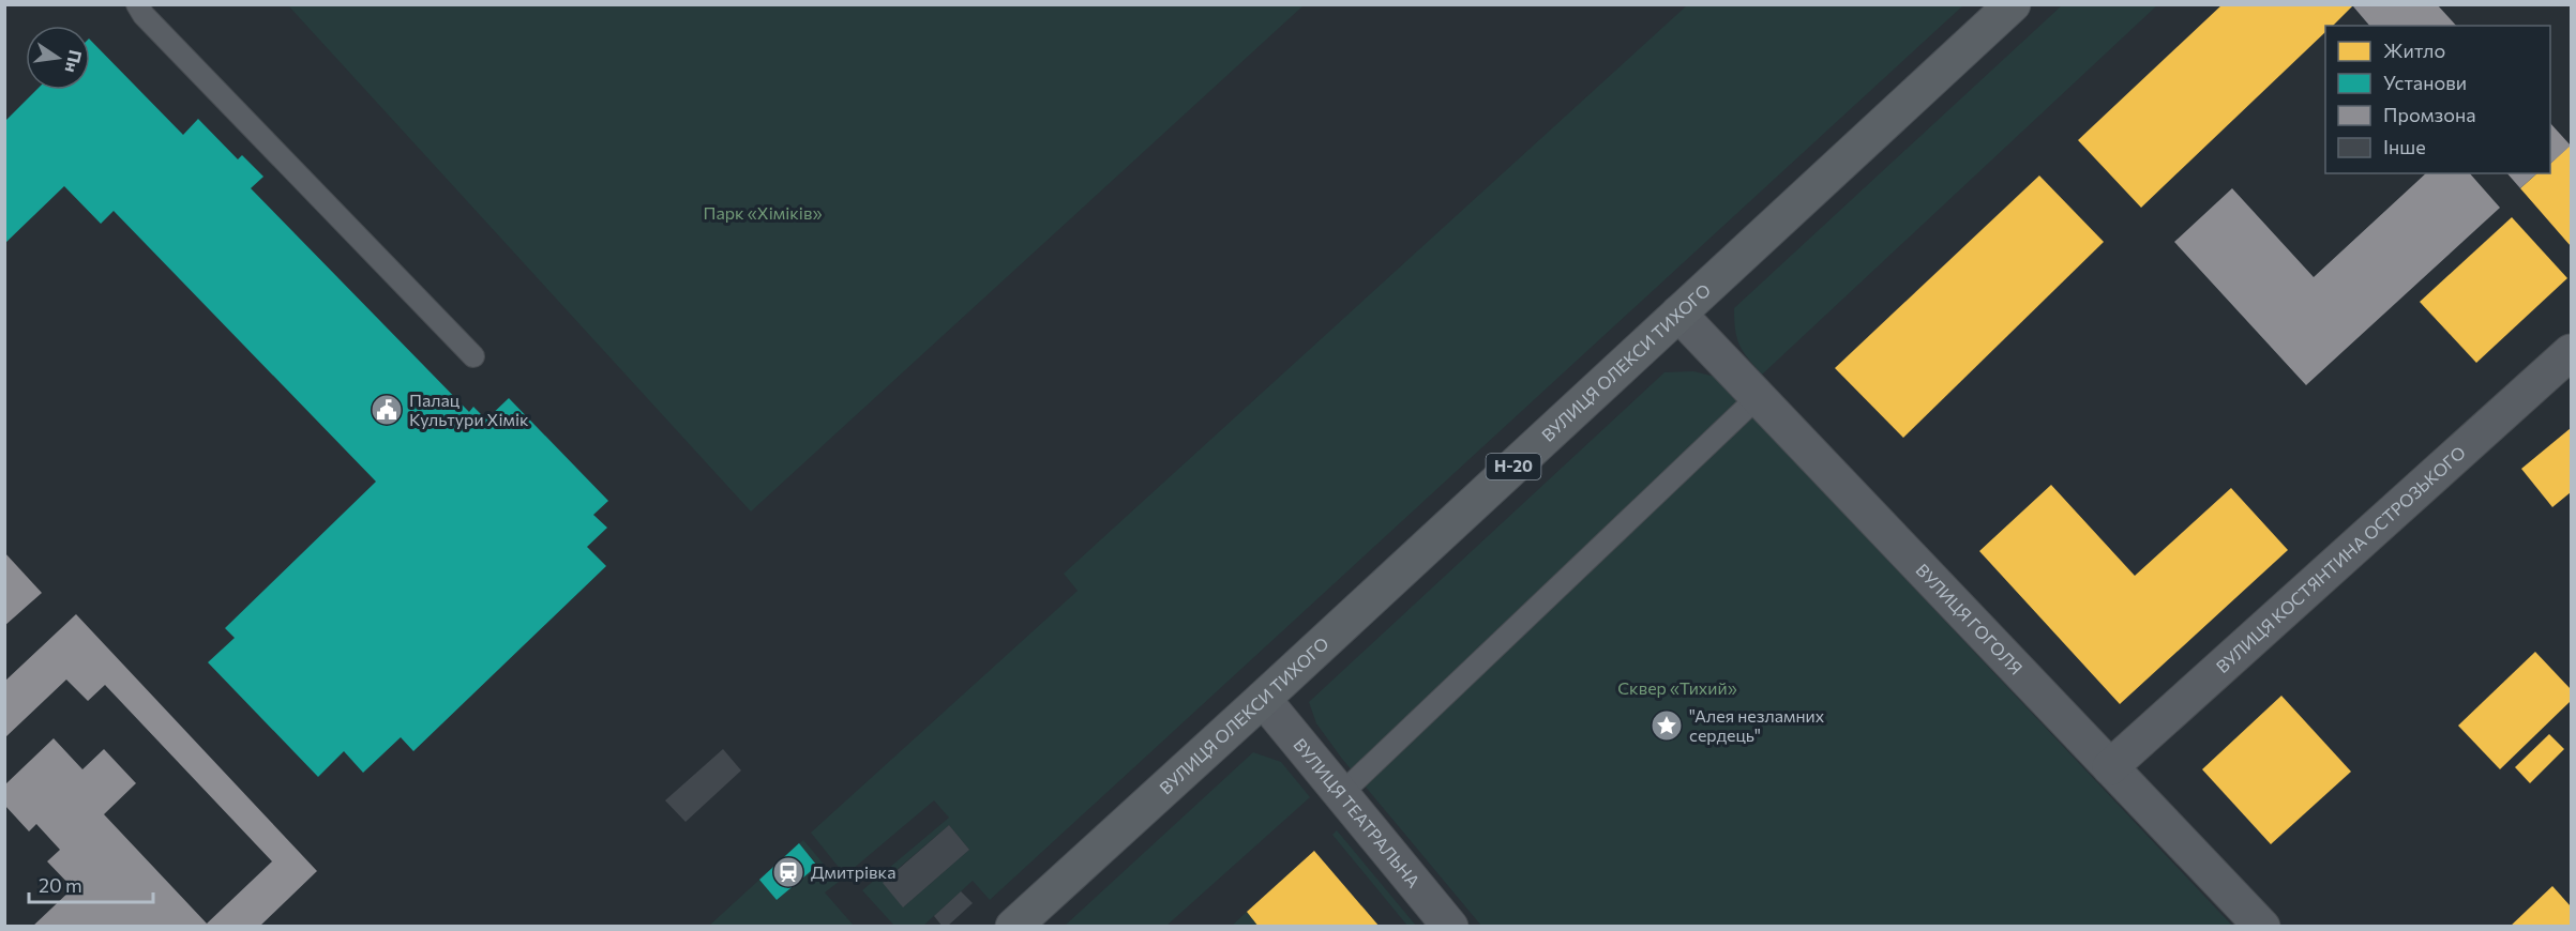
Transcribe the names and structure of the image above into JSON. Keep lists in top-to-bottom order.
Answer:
{
  "streets": {
    "main road": ["ВУЛИЦЯ ОЛЕКСИ ТИХОГО", "Н-20"],
    "street": ["ВУЛИЦЯ КОСТЯНТИНА ОСТРОЗЬКОГО", "ВУЛИЦЯ ГОГОЛЯ", "ВУЛИЦЯ ТЕАТРАЛЬНА"]
  },
  "crossings": [
    ["ВУЛИЦЯ ОЛЕКСИ ТИХОГО", "ВУЛИЦЯ ГОГОЛЯ"],
    ["ВУЛИЦЯ ОЛЕКСИ ТИХОГО", "ВУЛИЦЯ ТЕАТРАЛЬНА"],
    ["ВУЛИЦЯ КОСТЯНТИНА ОСТРОЗЬКОГО", "ВУЛИЦЯ ГОГОЛЯ"]
  ],
  "parks": ["Парк «Хіміків»", "Сквер «Тихий»"],
  "places": {
    "public building": ["Палац Культури Хімік"],
    "place": ["\"Алея незламних сердець\""],
    "station": ["Дмитрівка"]
  },
  "legend": [
    "Житло",
    "Установи",
    "Промзона",
    "Інше"
  ],
  "scale_bar": "20 m",
  "north": "right"
}
